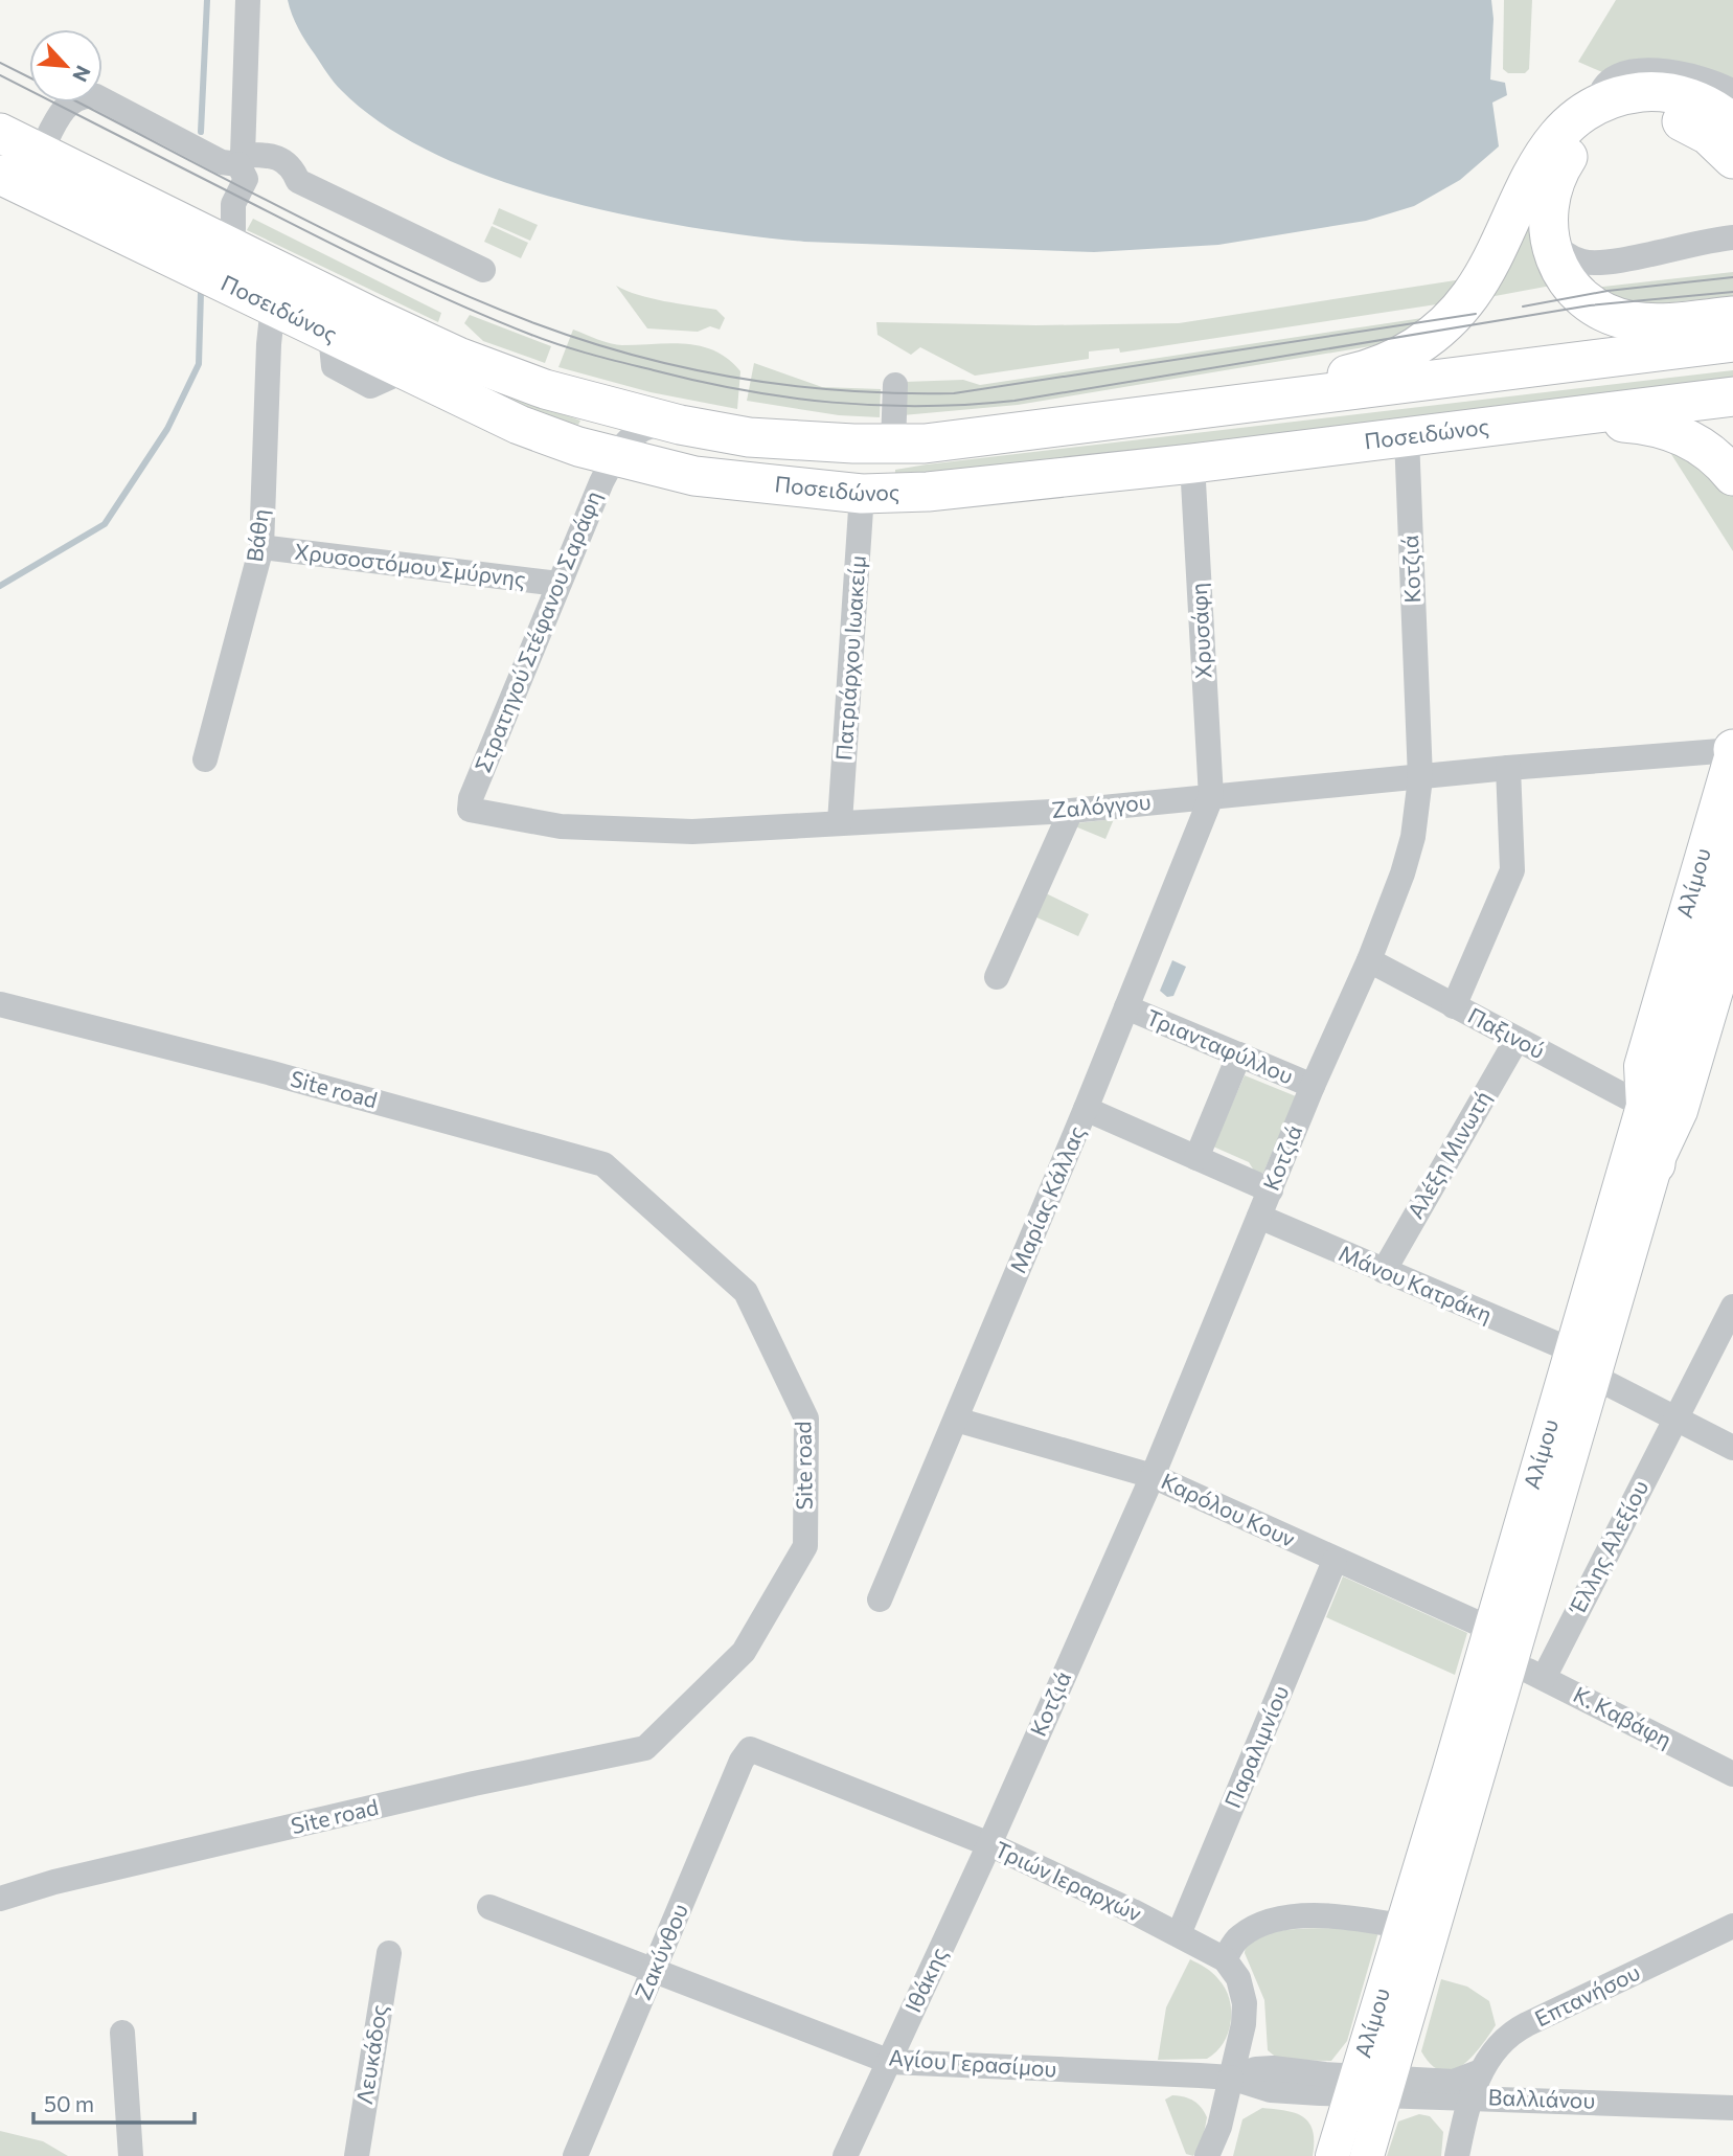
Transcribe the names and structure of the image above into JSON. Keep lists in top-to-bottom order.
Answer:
{
  "streets": {
    "highway": ["Ποσειδώνος"],
    "main road": ["Αλίμου"],
    "street": [
      "Βάθη",
      "Χρυσοστόμου Σμύρνης",
      "Κοτζιά",
      "Χρυσάφη",
      "Στρατηγού Στέφανου Σαράφη",
      "Πατριάρχου Ιωακείμ",
      "Ζαλόγγου",
      "Παξινού",
      "Τριανταφύλλου",
      "Site road",
      "Αλέξη Μινωτή",
      "Μαρίας Κάλλας",
      "Μάνου Κατράκη",
      "Καρόλου Κουν",
      "Έλλης Αλεξίου",
      "Κ. Καβάφη",
      "Παραλιμνίου",
      "Τριών Ιεραρχών",
      "Ζακύνθου",
      "Ιθάκης",
      "Επτανήσου",
      "Λευκάδος",
      "Αγίου Γερασίμου",
      "Βαλλιάνου"
    ]
  },
  "crossings": [
    ["Ποσειδώνος", "Βάθη"],
    ["Ποσειδώνος", "Κοτζιά"],
    ["Ποσειδώνος", "Χρυσάφη"],
    ["Ποσειδώνος", "Στρατηγού Στέφανου Σαράφη"],
    ["Ποσειδώνος", "Πατριάρχου Ιωακείμ"],
    ["Βάθη", "Χρυσοστόμου Σμύρνης"],
    ["Χρυσοστόμου Σμύρνης", "Στρατηγού Στέφανου Σαράφη"],
    ["Κοτζιά", "Ζαλόγγου"],
    ["Κοτζιά", "Παξινού"],
    ["Κοτζιά", "Τριανταφύλλου"],
    ["Κοτζιά", "Μάνου Κατράκη"],
    ["Κοτζιά", "Καρόλου Κουν"],
    ["Κοτζιά", "Τριών Ιεραρχών"],
    ["Κοτζιά", "Ιθάκης"],
    ["Χρυσάφη", "Ζαλόγγου"],
    ["Χρυσάφη", "Μαρίας Κάλλας"],
    ["Στρατηγού Στέφανου Σαράφη", "Ζαλόγγου"],
    ["Πατριάρχου Ιωακείμ", "Ζαλόγγου"],
    ["Ζαλόγγου", "Αλίμου"],
    ["Ζαλόγγου", "Μαρίας Κάλλας"],
    ["Αλίμου", "Παξινού"],
    ["Αλίμου", "Μάνου Κατράκη"],
    ["Αλίμου", "Καρόλου Κουν"],
    ["Αλίμου", "Κ. Καβάφη"],
    ["Αλίμου", "Αγίου Γερασίμου"],
    ["Αλίμου", "Βαλλιάνου"],
    ["Παξινού", "Αλέξη Μινωτή"],
    ["Τριανταφύλλου", "Μαρίας Κάλλας"],
    ["Αλέξη Μινωτή", "Μάνου Κατράκη"],
    ["Μαρίας Κάλλας", "Καρόλου Κουν"],
    ["Καρόλου Κουν", "Παραλιμνίου"],
    ["Έλλης Αλεξίου", "Κ. Καβάφη"],
    ["Παραλιμνίου", "Τριών Ιεραρχών"],
    ["Τριών Ιεραρχών", "Ζακύνθου"],
    ["Τριών Ιεραρχών", "Ιθάκης"],
    ["Ζακύνθου", "Αγίου Γερασίμου"],
    ["Ιθάκης", "Αγίου Γερασίμου"],
    ["Επτανήσου", "Βαλλιάνου"],
    ["Αγίου Γερασίμου", "Βαλλιάνου"]
  ],
  "scale_bar": "50 m",
  "north": "bottom right"
}
